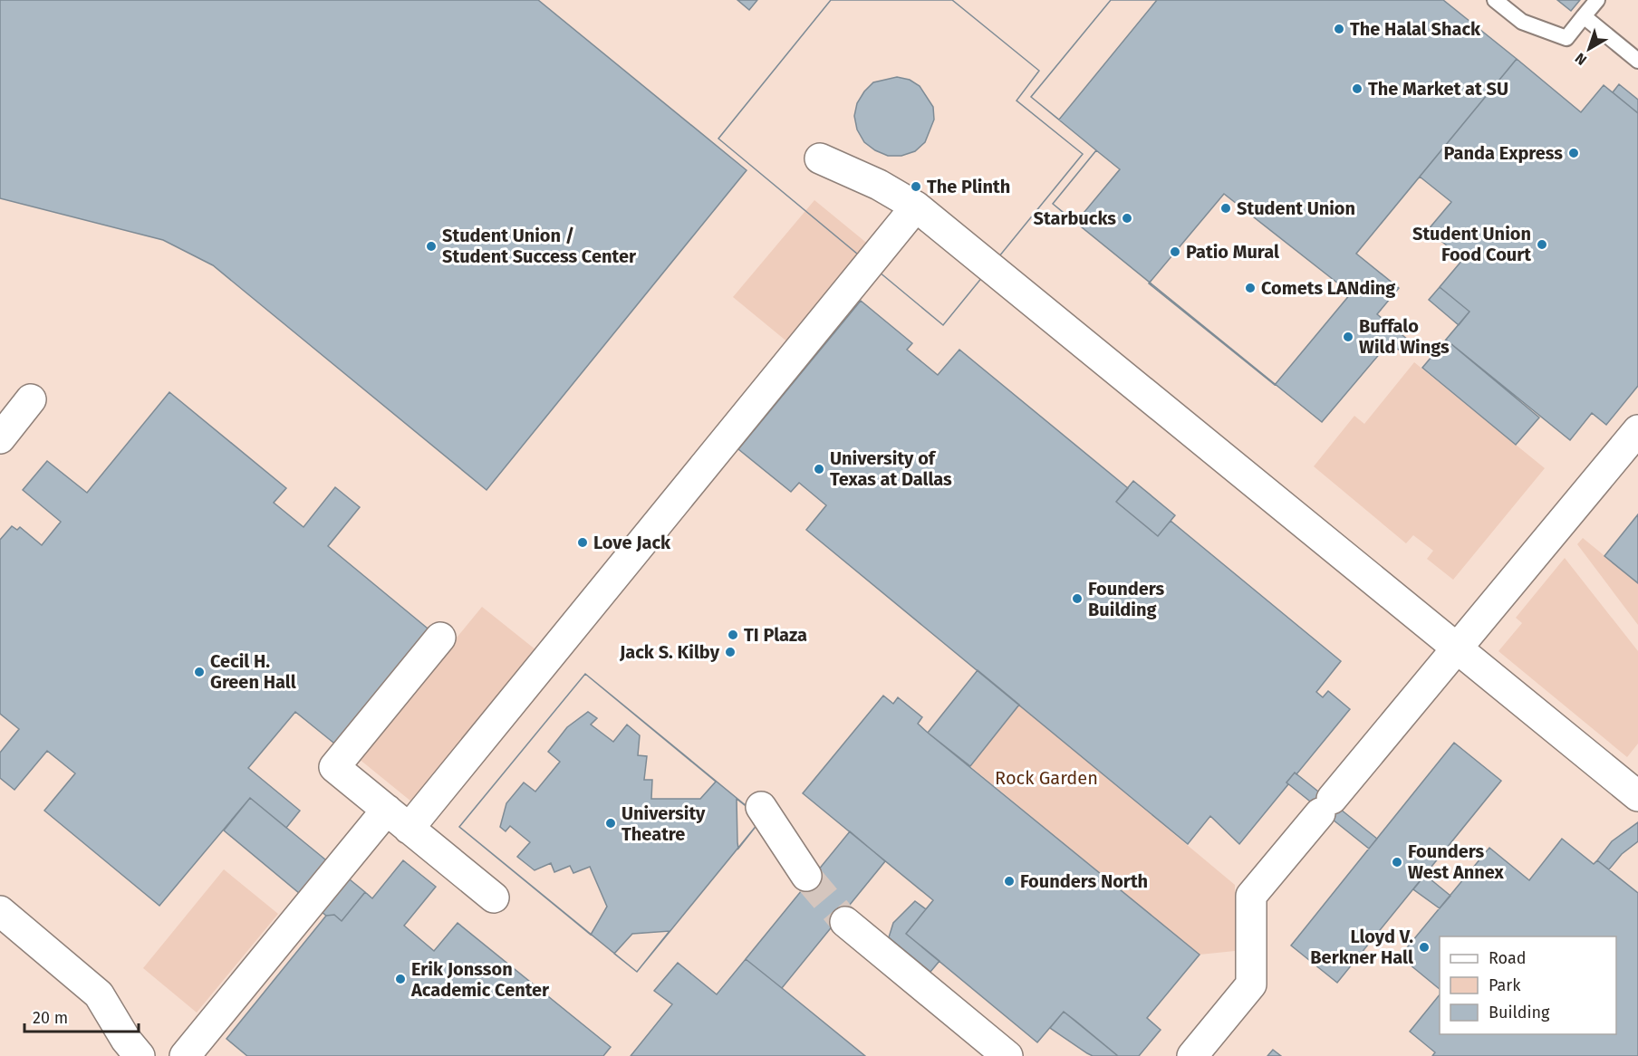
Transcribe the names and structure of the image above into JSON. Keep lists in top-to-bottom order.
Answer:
{
  "parks": ["Rock Garden"],
  "places": [
    "The Halal Shack",
    "The Market at SU",
    "Panda Express",
    "The Plinth",
    "Student Union",
    "Starbucks",
    "Student Union Food Court",
    "Student Union / Student Success Center",
    "Patio Mural",
    "Comets LANding",
    "Buffalo Wild Wings",
    "University of Texas at Dallas",
    "Love Jack",
    "Founders Building",
    "TI Plaza",
    "Jack S. Kilby",
    "Cecil H. Green Hall",
    "University Theatre",
    "Founders West Annex",
    "Founders North",
    "Lloyd V. Berkner Hall",
    "Erik Jonsson Academic Center"
  ],
  "legend": ["Road", "Park", "Building"],
  "scale_bar": "20 m",
  "north": "bottom left"
}
